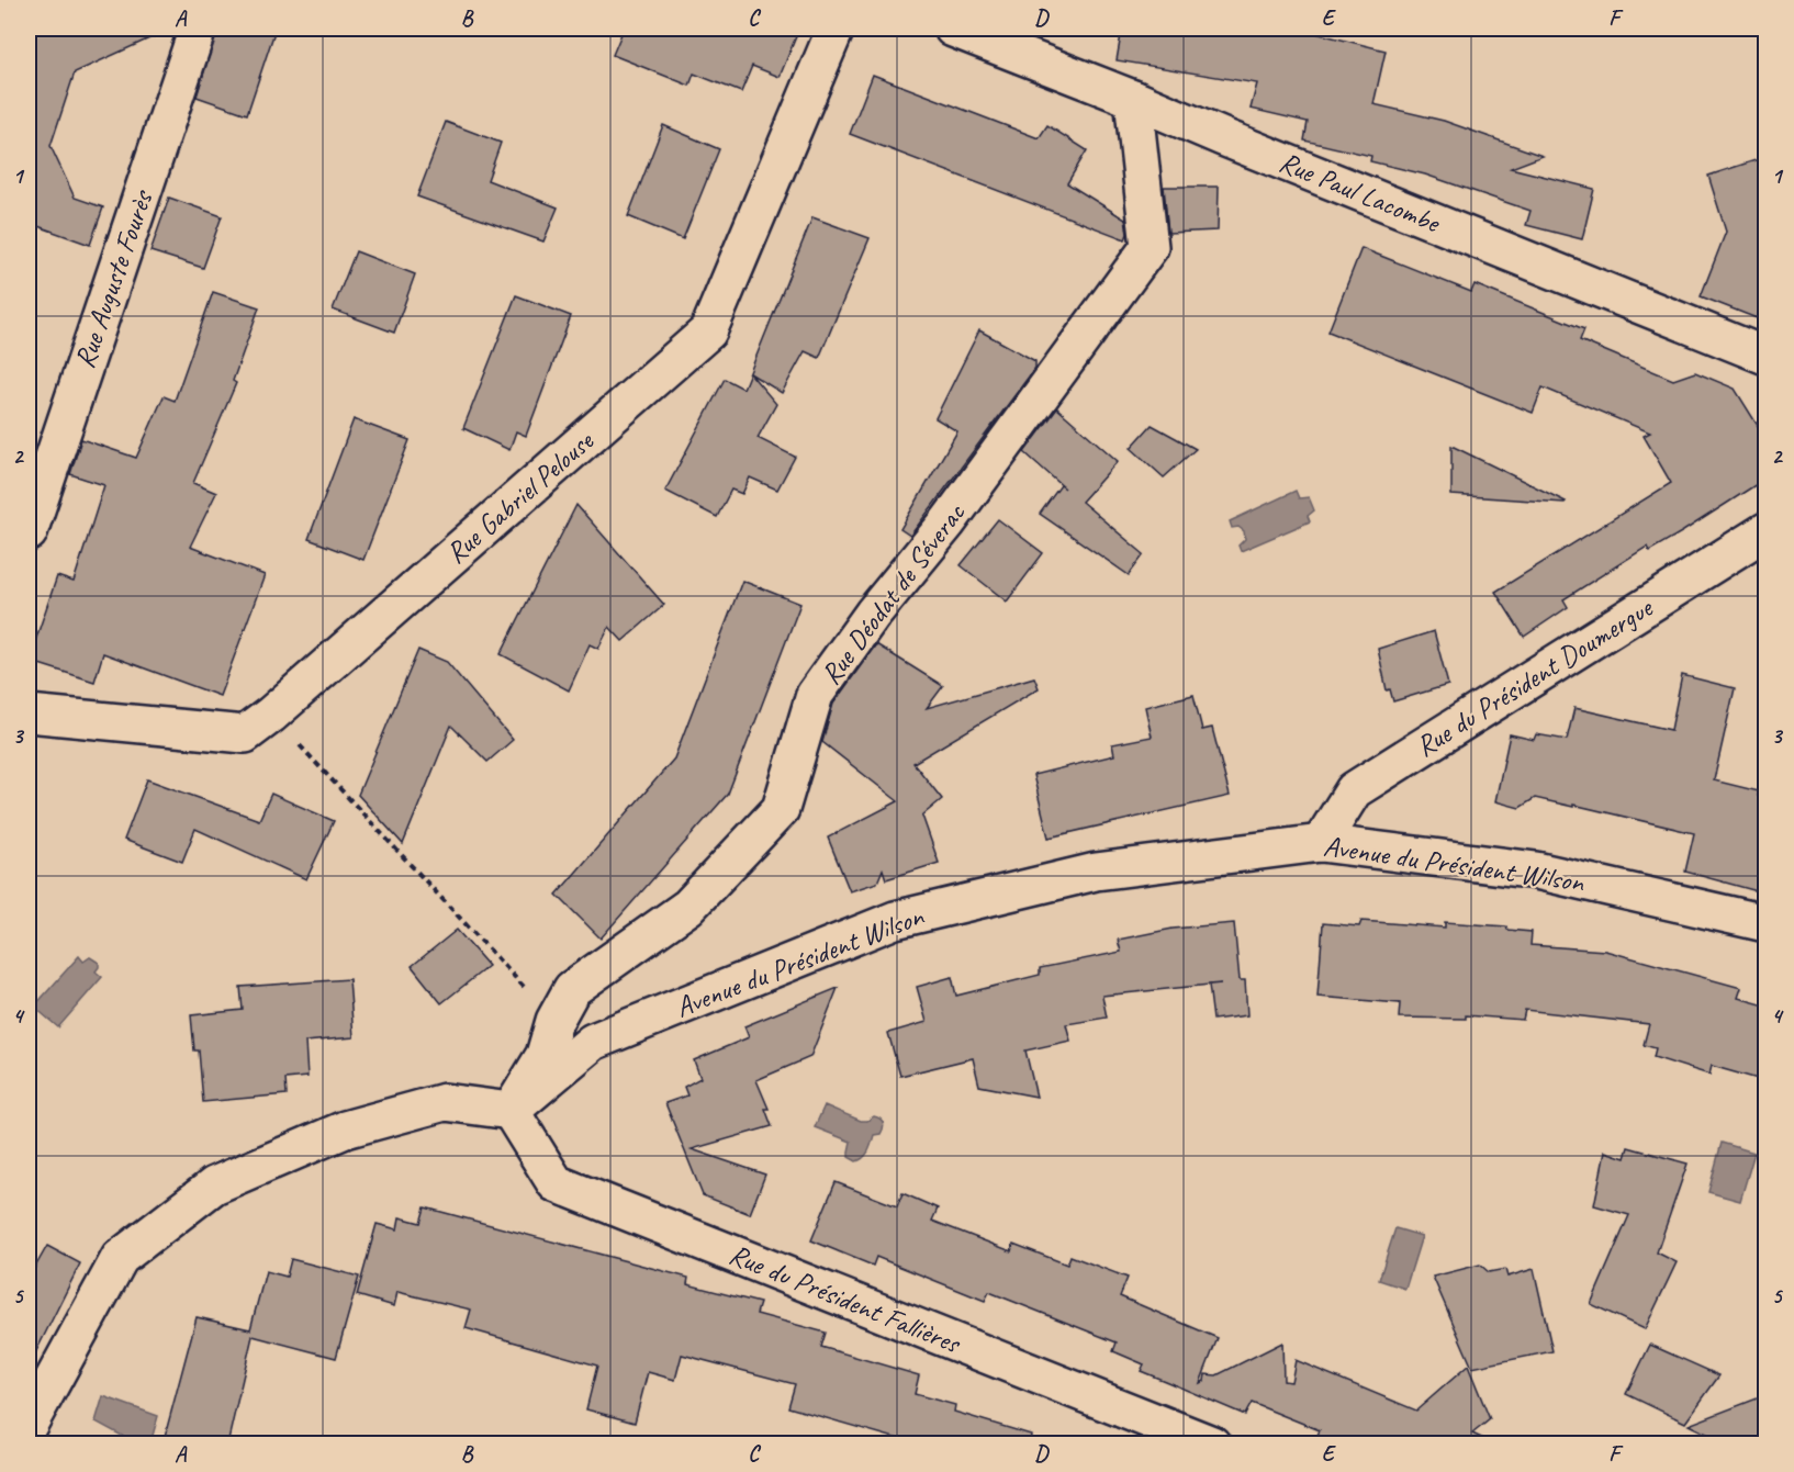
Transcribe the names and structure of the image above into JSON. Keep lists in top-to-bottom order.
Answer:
{
  "streets": {
    "street": [
      "Rue Paul Lacombe",
      "Rue Auguste Fourès",
      "Rue Gabriel Pelouse",
      "Rue Déodat de Séverac",
      "Rue du Président Doumergue",
      "Avenue du Président Wilson",
      "Rue du Président Fallières"
    ]
  },
  "crossings": [
    ["Rue Paul Lacombe", "Rue Déodat de Séverac"],
    ["Rue Déodat de Séverac", "Avenue du Président Wilson"],
    ["Rue Déodat de Séverac", "Rue du Président Fallières"],
    ["Rue du Président Doumergue", "Avenue du Président Wilson"],
    ["Avenue du Président Wilson", "Rue du Président Fallières"]
  ],
  "grid": {
    "columns": [
      "A",
      "B",
      "C",
      "D",
      "E",
      "F"
    ],
    "rows": [
      "1",
      "2",
      "3",
      "4",
      "5"
    ]
  }
}
